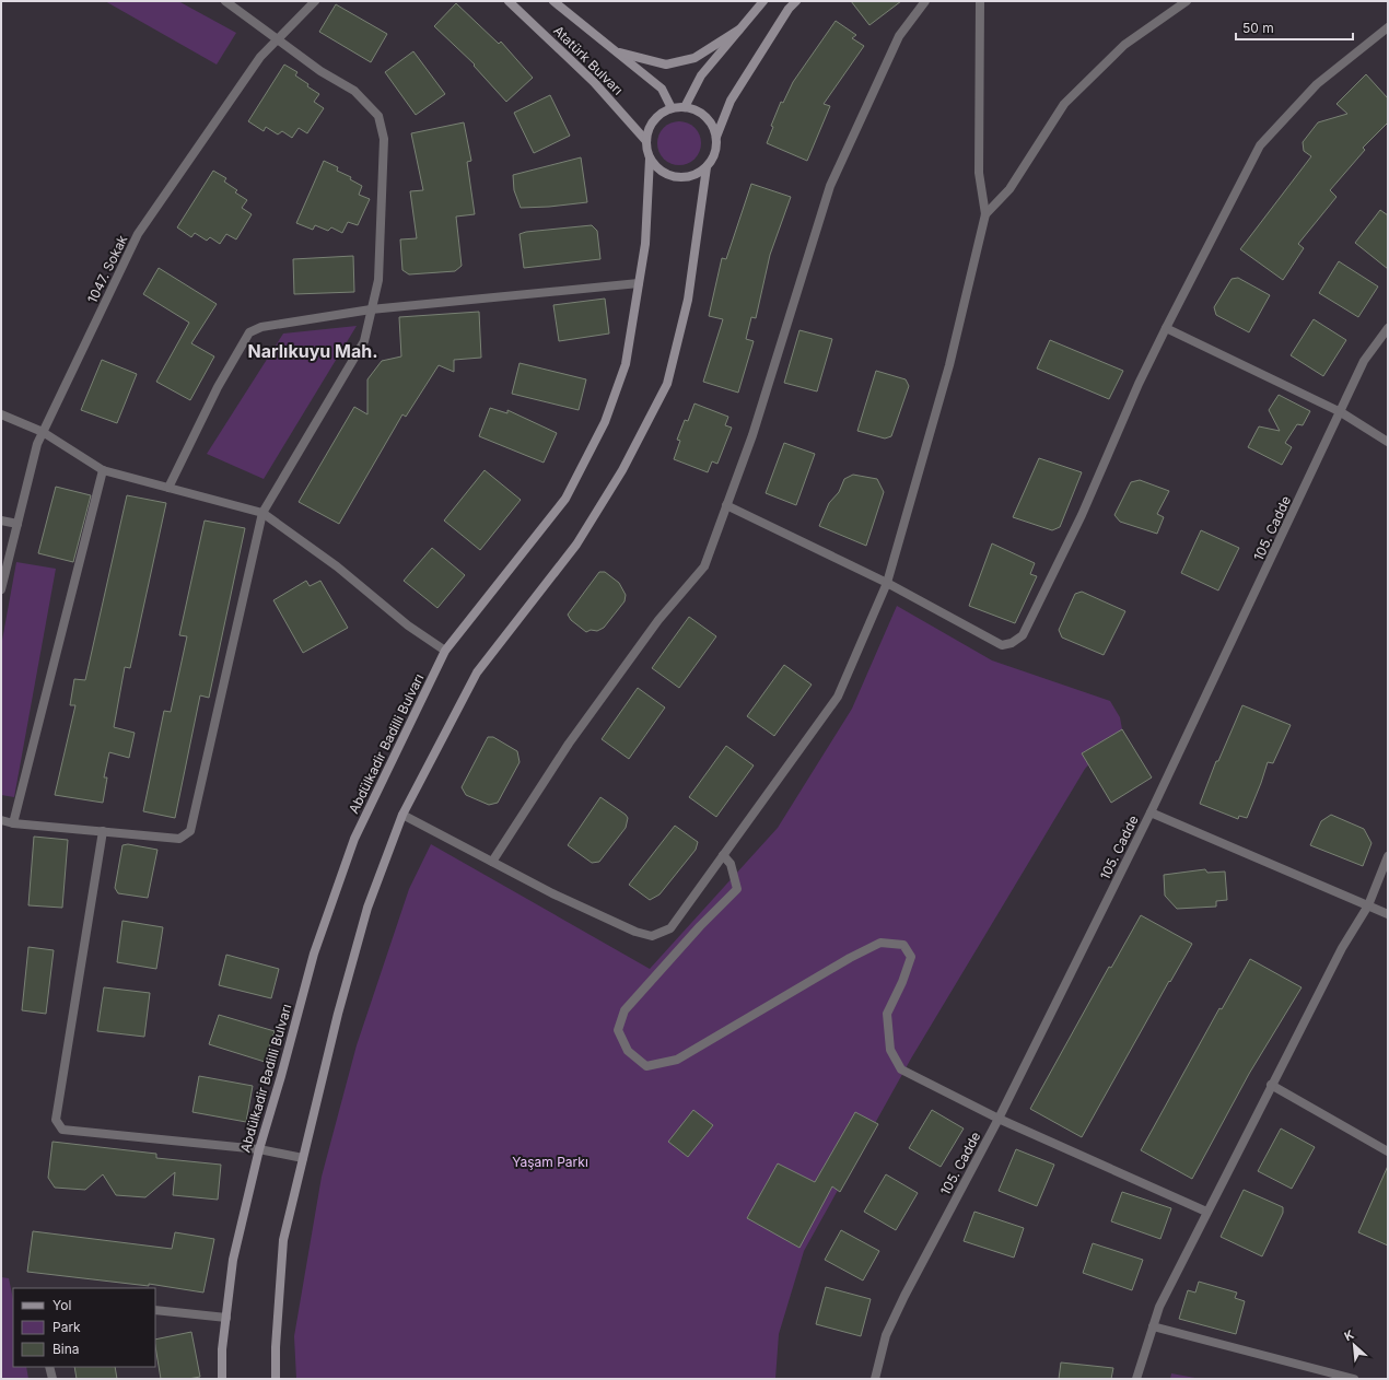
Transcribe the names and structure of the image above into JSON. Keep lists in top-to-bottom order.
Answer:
{
  "streets": {
    "main road": ["Atatürk Bulvarı", "Abdülkadir Badilli Bulvarı"],
    "street": ["1047. Sokak", "105. Cadde"]
  },
  "crossings": [
    ["Atatürk Bulvarı", "Abdülkadir Badilli Bulvarı"]
  ],
  "districts": ["Narlıkuyu Mah."],
  "parks": ["Yaşam Parkı"],
  "legend": ["Yol", "Park", "Bina"],
  "scale_bar": "50 m",
  "north": "top left"
}
